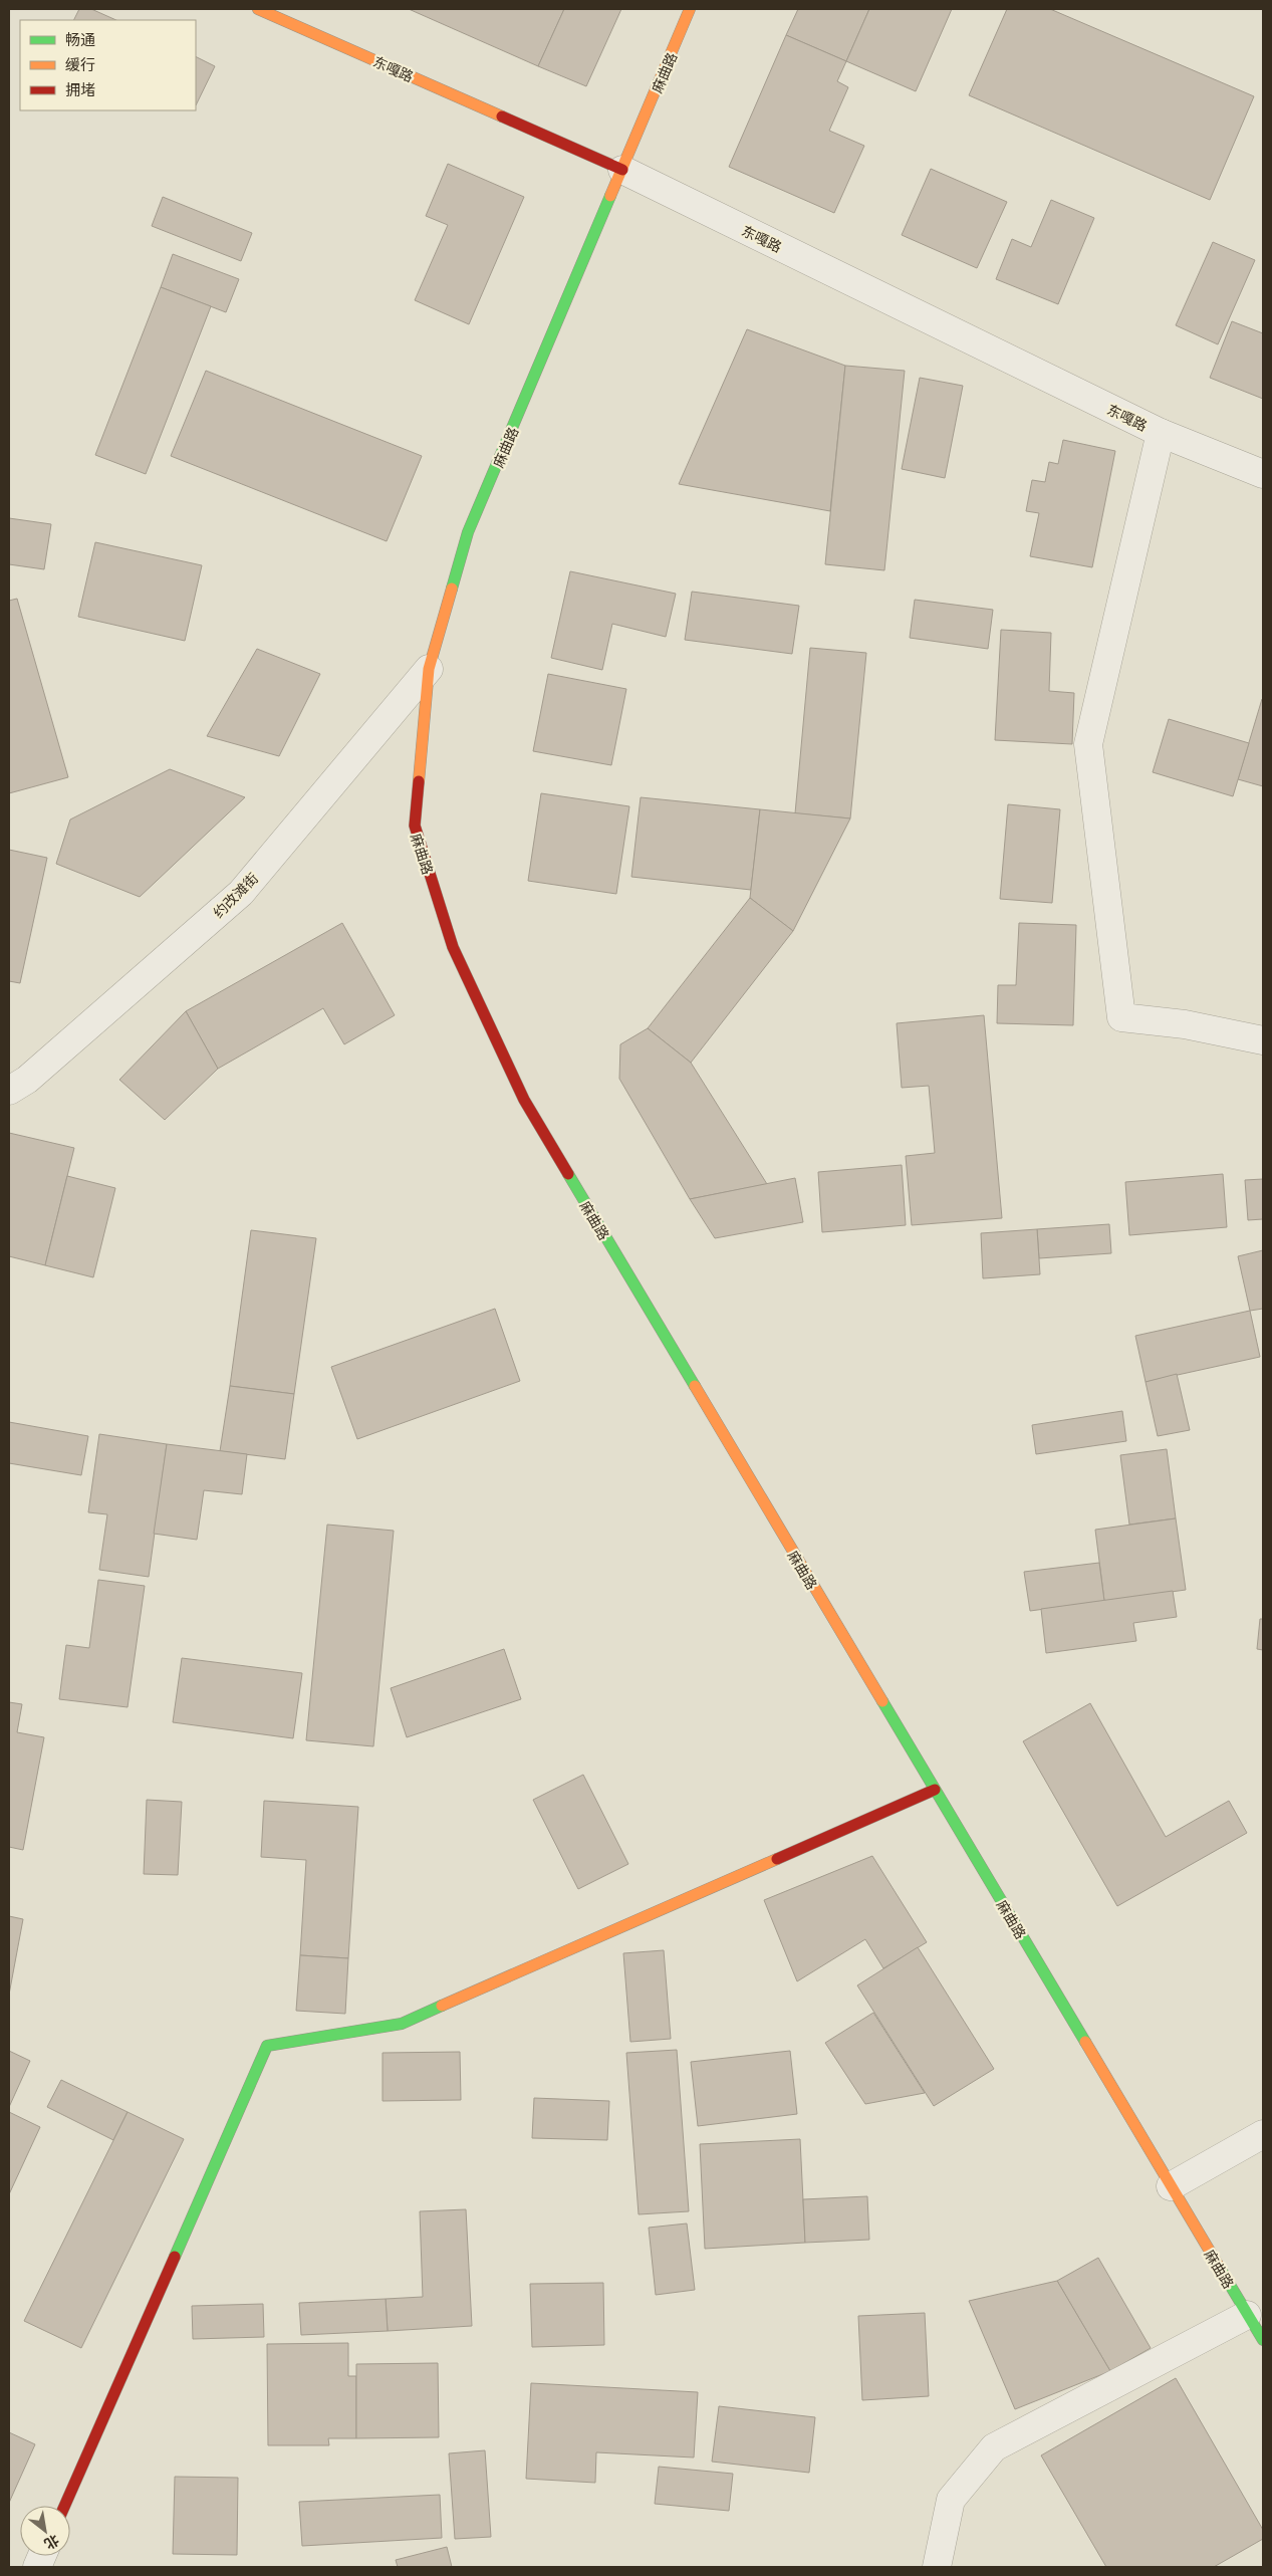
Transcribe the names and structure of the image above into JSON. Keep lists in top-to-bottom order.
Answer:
{
  "streets": {
    "main road": ["东嘎路", "麻曲路"],
    "street": ["约改滩街"]
  },
  "crossings": [
    ["东嘎路", "麻曲路"],
    ["麻曲路", "约改滩街"]
  ],
  "legend": ["畅通", "缓行", "拥堵"],
  "north": "bottom right"
}
